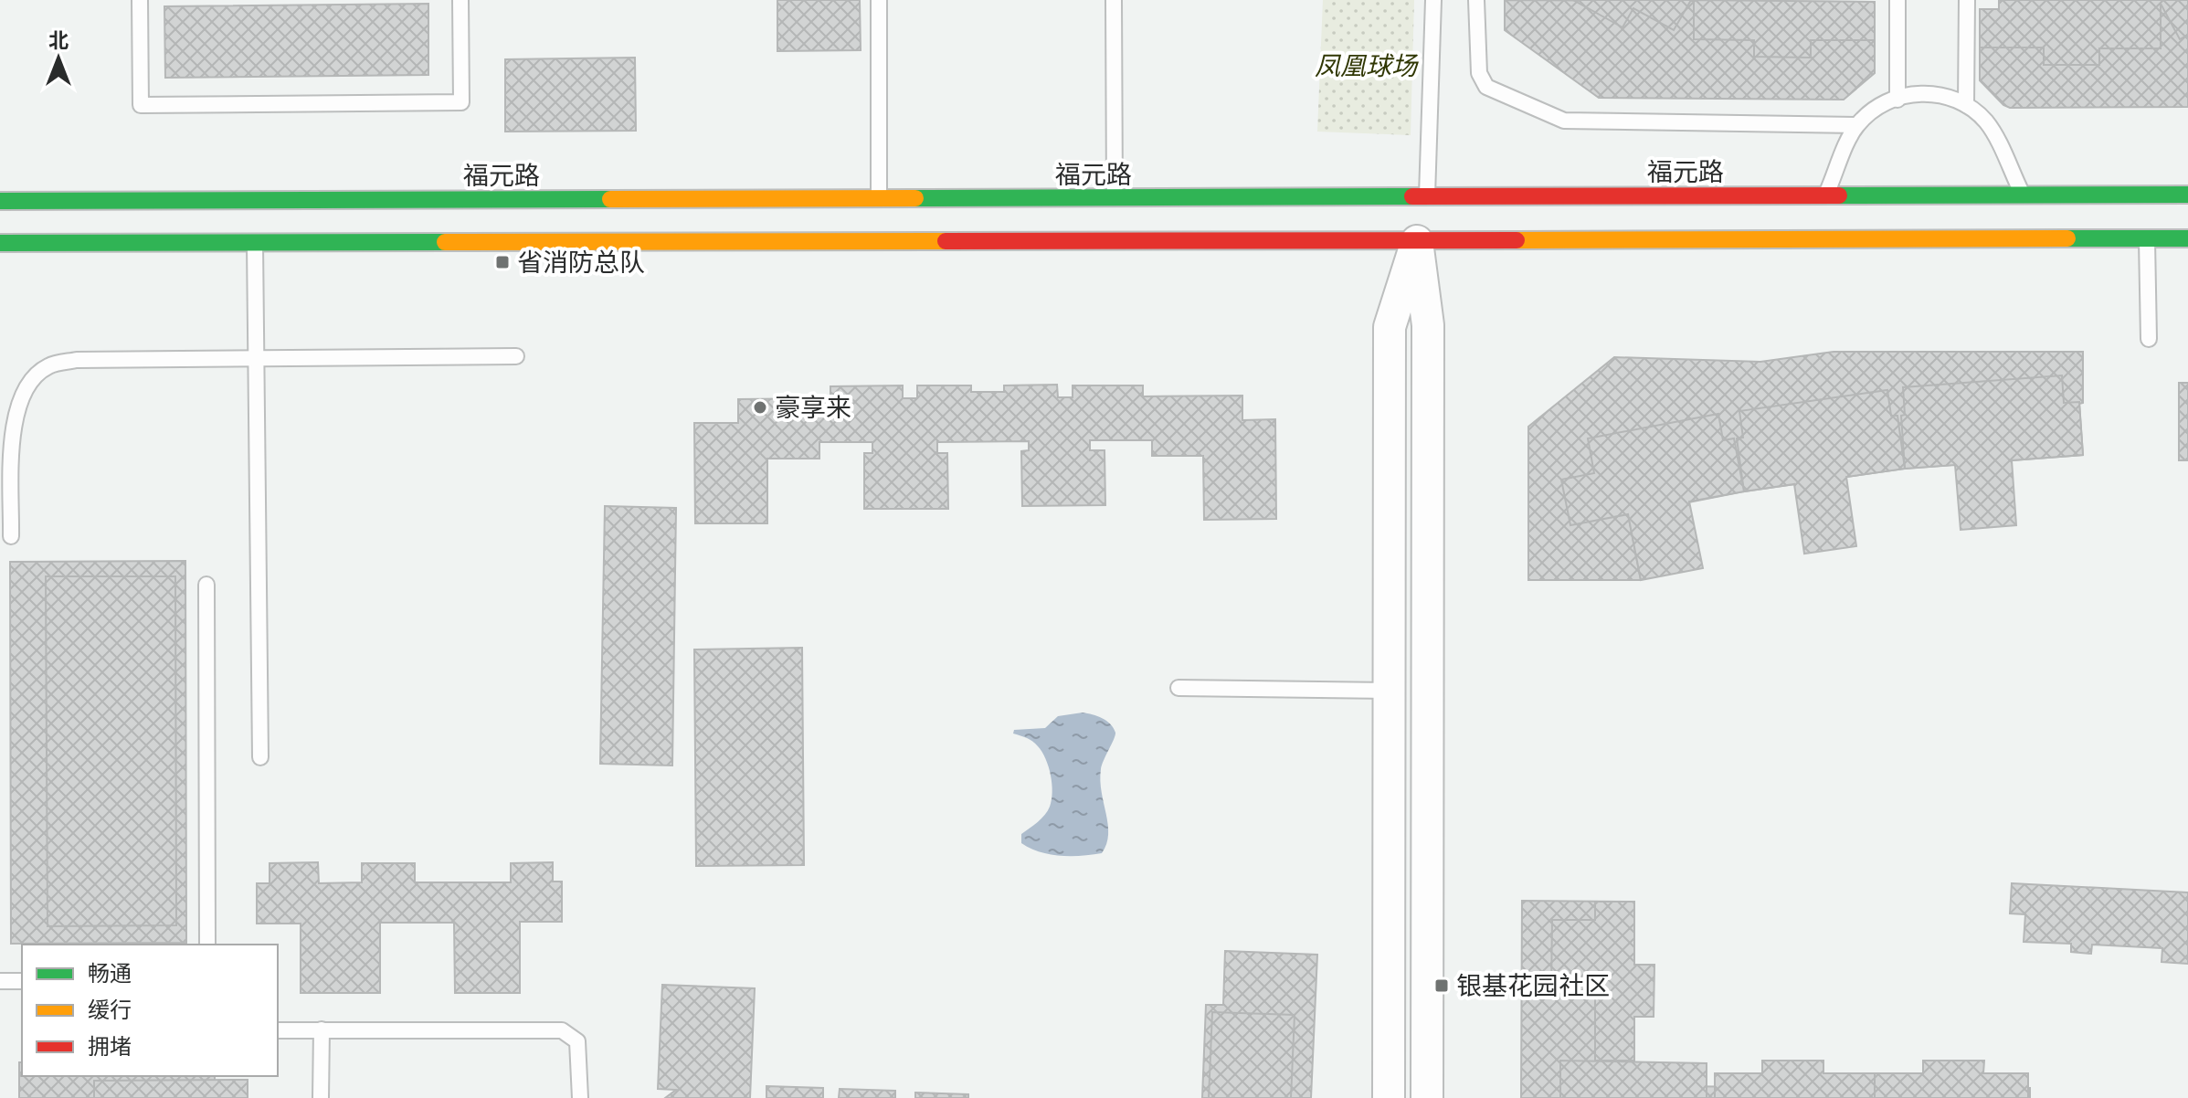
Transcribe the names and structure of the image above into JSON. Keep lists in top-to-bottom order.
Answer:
{
  "streets": {
    "main road": ["福元路"]
  },
  "parks": ["凤凰球场"],
  "places": {
    "transit": ["省消防总队", "银基花园社区"],
    "other": ["豪享来"]
  },
  "legend": ["畅通", "缓行", "拥堵"],
  "north": "top"
}
